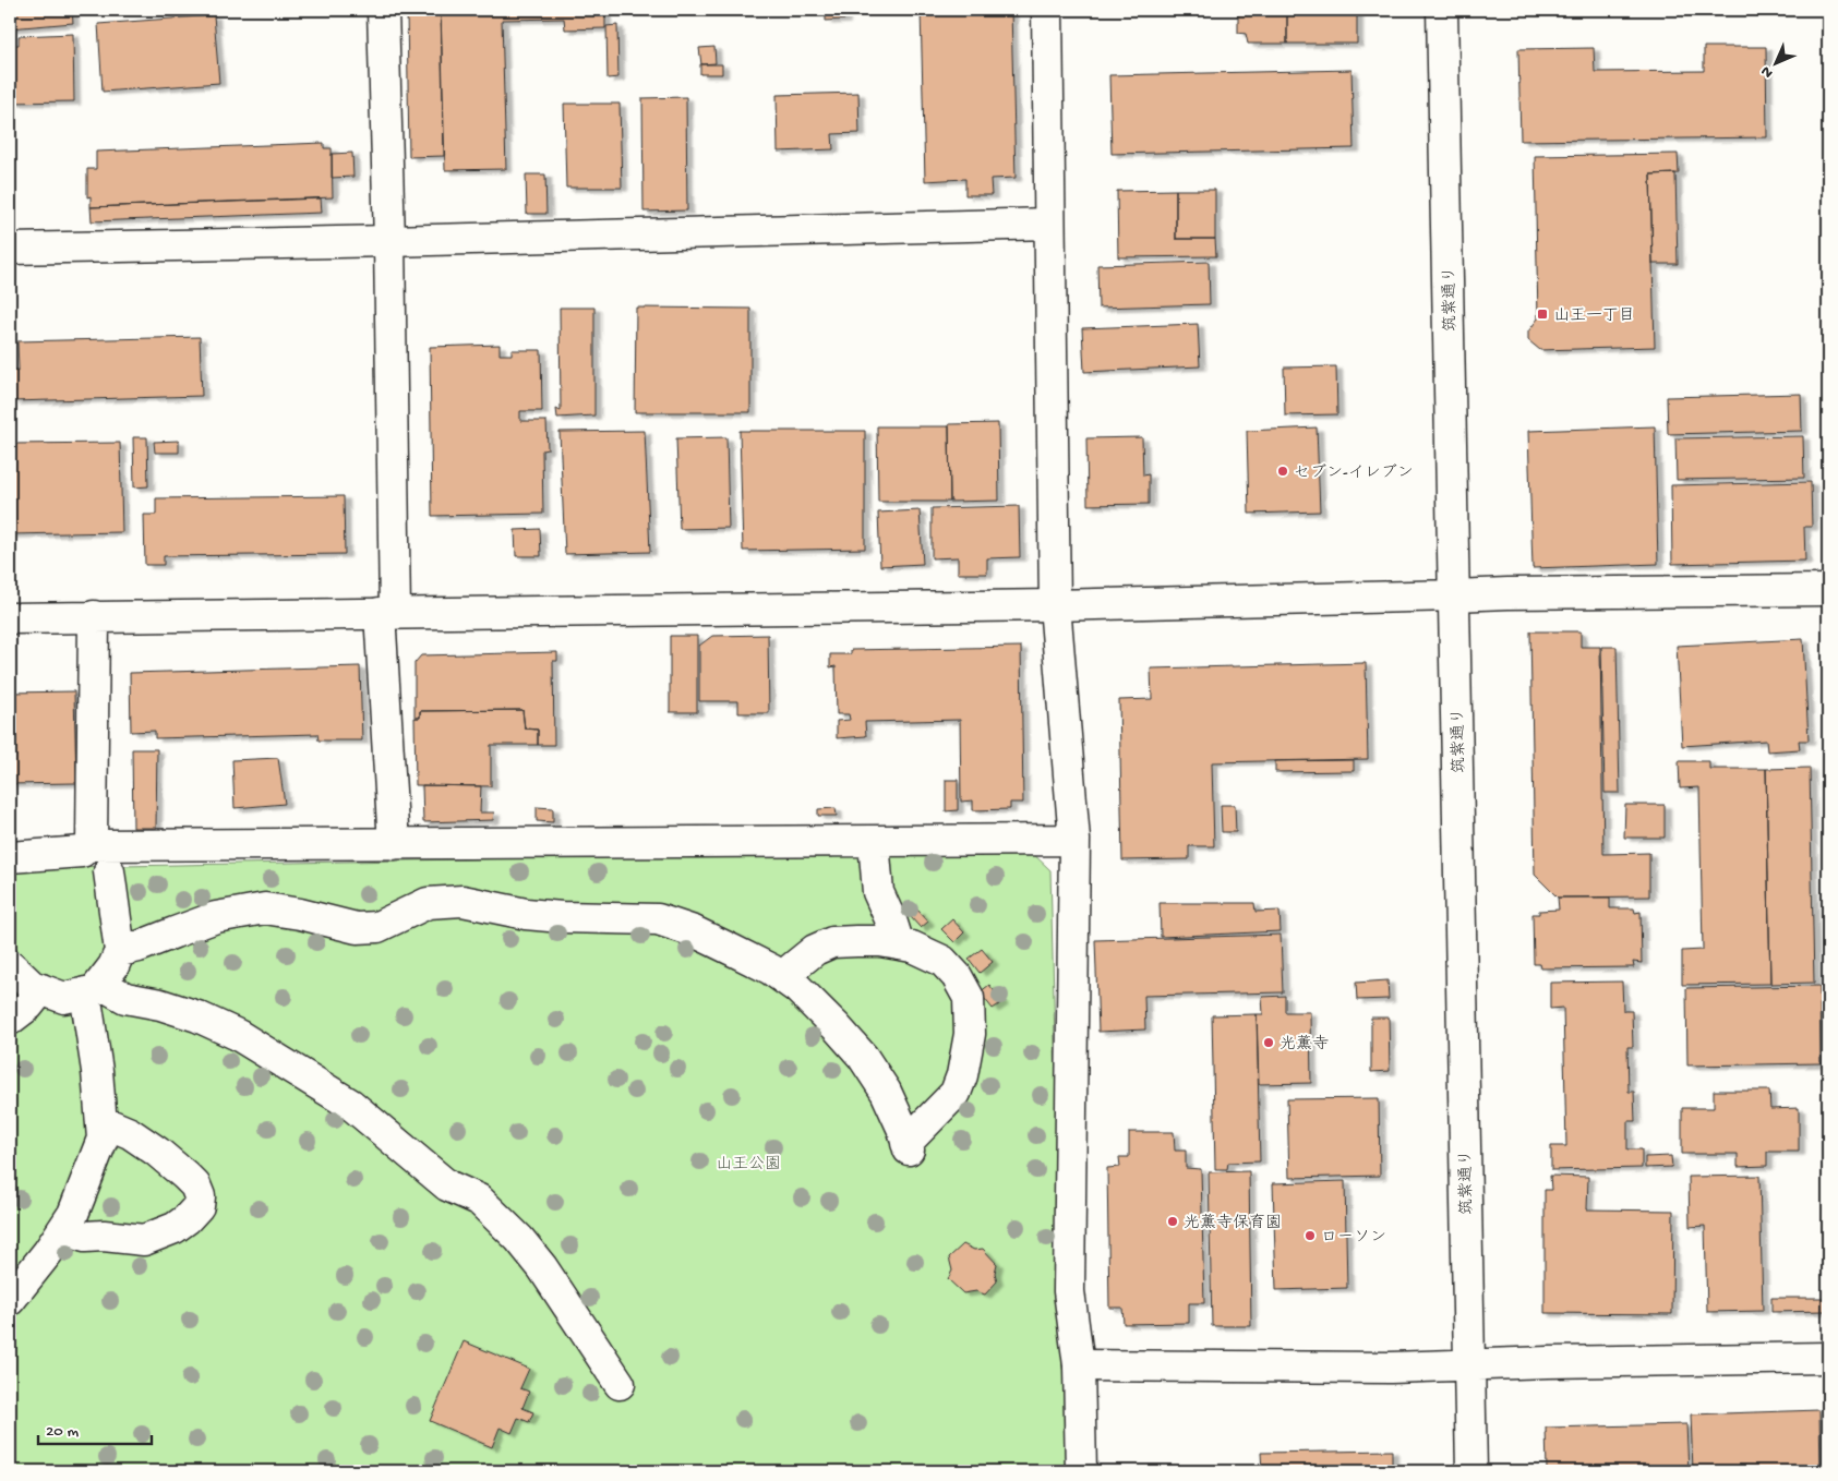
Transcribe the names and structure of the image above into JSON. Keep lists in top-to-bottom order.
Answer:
{
  "streets": {
    "street": ["筑紫通り"]
  },
  "parks": ["山王公園"],
  "places": {
    "transit": ["山王一丁目"],
    "other": [
      "セブン-イレブン",
      "光薫寺",
      "光薫寺保育園",
      "ローソン"
    ]
  },
  "scale_bar": "20 m",
  "north": "bottom left"
}
